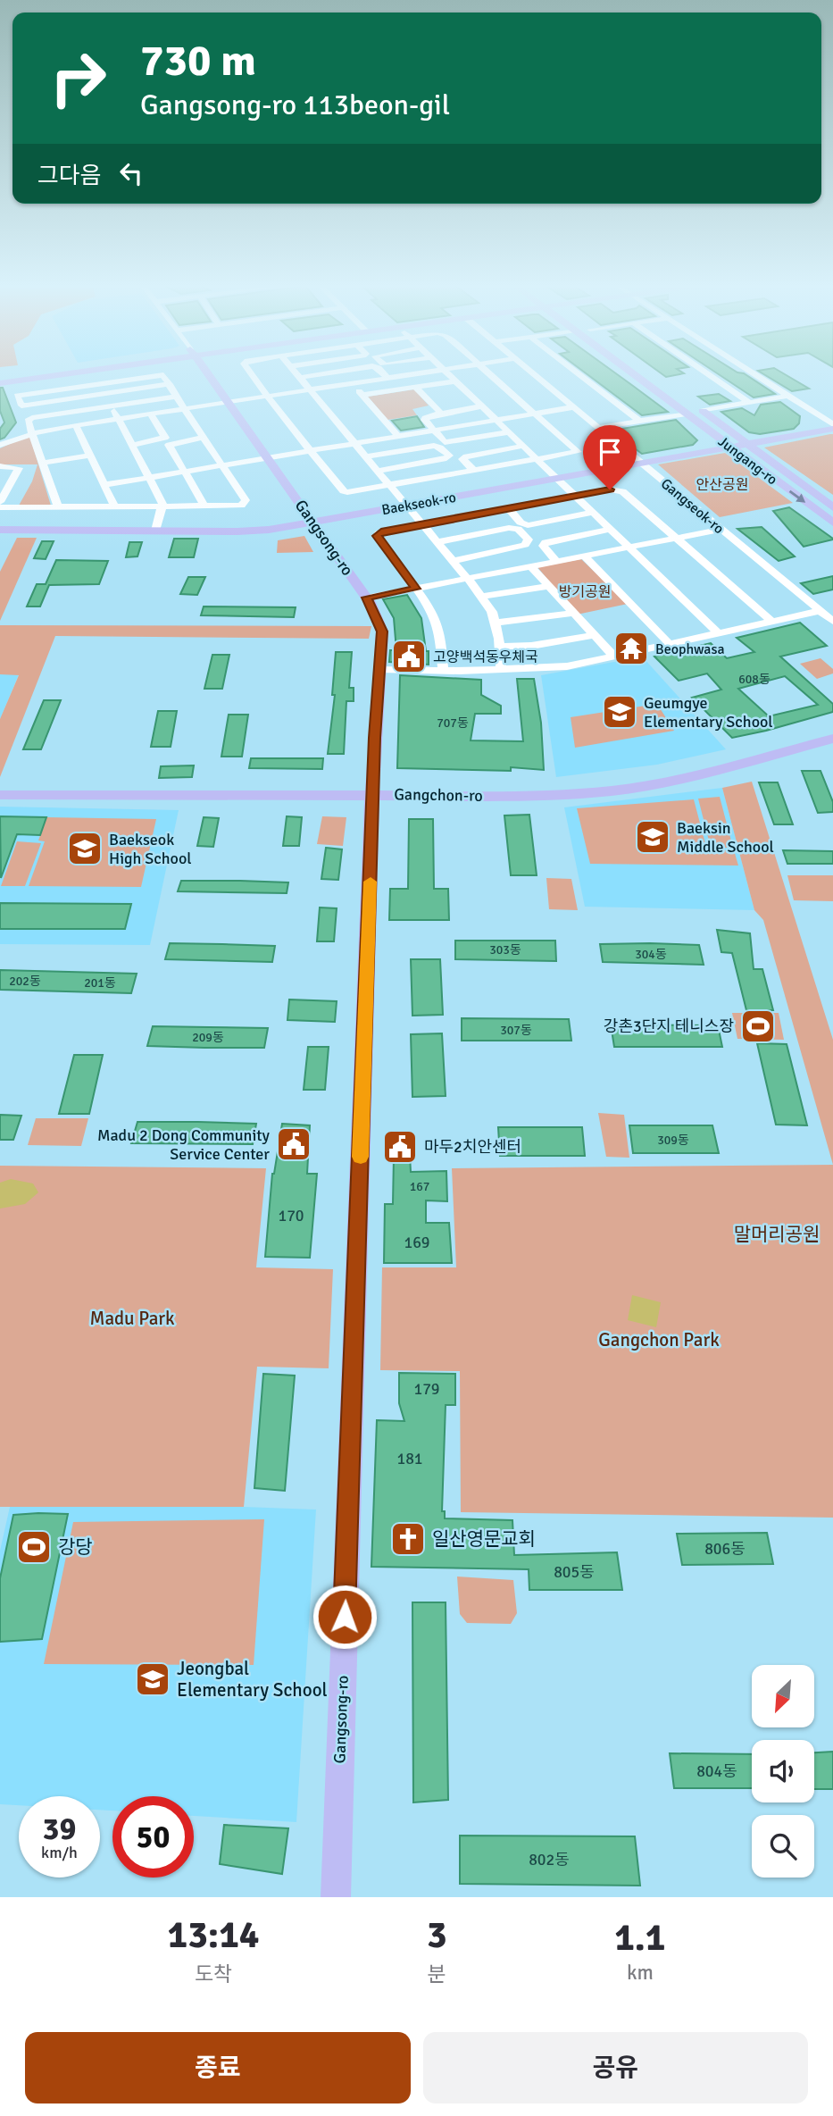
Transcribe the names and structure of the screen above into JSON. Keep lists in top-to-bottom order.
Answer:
{
  "streets": {
    "main road": [
      "Jungang-ro",
      "Baekseok-ro",
      "Gangsong-ro",
      "Gangchon-ro"
    ],
    "street": ["Gangseok-ro"]
  },
  "crossings": [
    ["Jungang-ro", "Baekseok-ro"],
    ["Baekseok-ro", "Gangseok-ro"],
    ["Baekseok-ro", "Gangsong-ro"],
    ["Gangsong-ro", "Gangchon-ro"]
  ],
  "parks": [
    "안산공원",
    "방기공원",
    "말머리공원",
    "Madu Park",
    "Gangchon Park"
  ],
  "places": {
    "temple": ["Beophwasa"],
    "public building": ["고양백석동우체국", "Madu 2 Dong Community Service Center", "마두2치안센터"],
    "school or university": [
      "Geumgye Elementary School",
      "Baeksin Middle School",
      "Baekseok High School",
      "Jeongbal Elementary School"
    ],
    "sports": ["강촌3단지 테니스장", "강당"],
    "church": ["일산영문교회"]
  },
  "house_numbers": [
    "608동",
    "707동",
    "303동",
    "304동",
    "202동",
    "201동",
    "307동",
    "209동",
    "309동",
    "167",
    "170",
    "169",
    "179",
    "181",
    "806동",
    "805동",
    "804동",
    "802동"
  ],
  "north": "bottom left",
  "page": {
    "turn": ["730 m", "Gangsong-ro 113beon-gil"],
    "then": "그다음",
    "speed": "39 km/h",
    "limit": "50",
    "eta": [
      "13:14",
      "도착",
      "3",
      "분",
      "1.1",
      "km"
    ],
    "buttons": ["종료", "공유"]
  }
}
